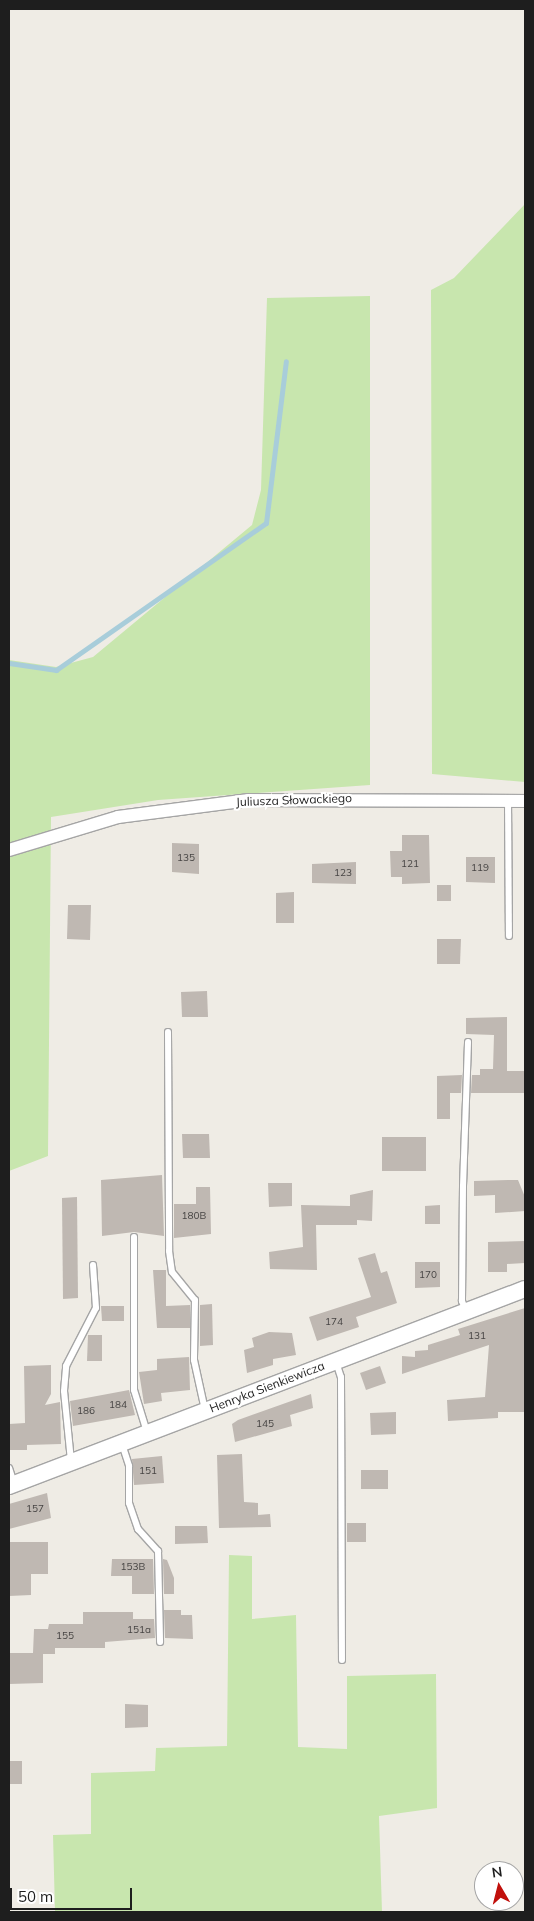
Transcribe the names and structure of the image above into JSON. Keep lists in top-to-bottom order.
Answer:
{
  "streets": {
    "street": ["Juliusza Słowackiego", "Henryka Sienkiewicza"]
  },
  "house_numbers": [
    "135",
    "121",
    "119",
    "123",
    "180B",
    "170",
    "174",
    "131",
    "184",
    "186",
    "145",
    "151",
    "157",
    "153B",
    "151a",
    "155"
  ],
  "scale_bar": "50 m",
  "north": "top"
}
